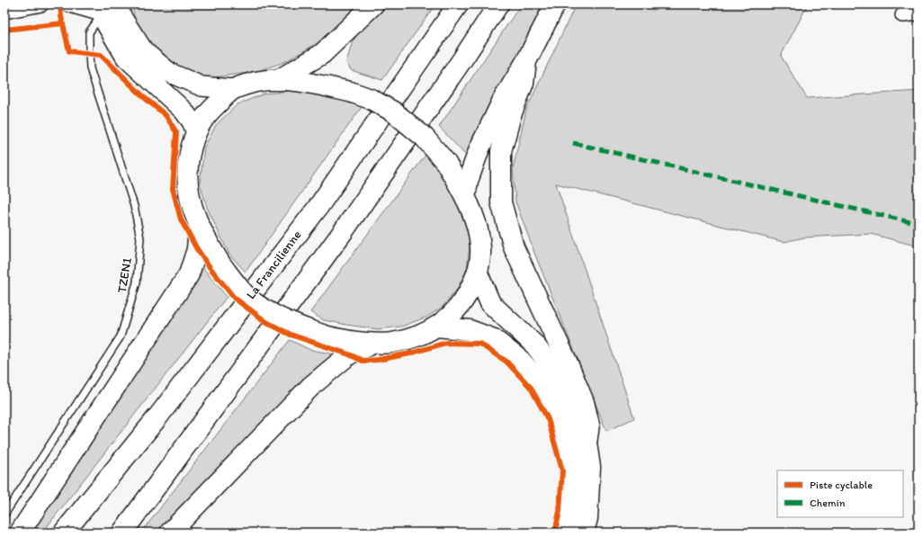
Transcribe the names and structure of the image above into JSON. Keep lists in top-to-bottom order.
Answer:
{
  "streets": {
    "main road": ["La Francilienne"],
    "lane": ["TZEN1"]
  },
  "legend": ["Piste cyclable", "Chemin"]
}
